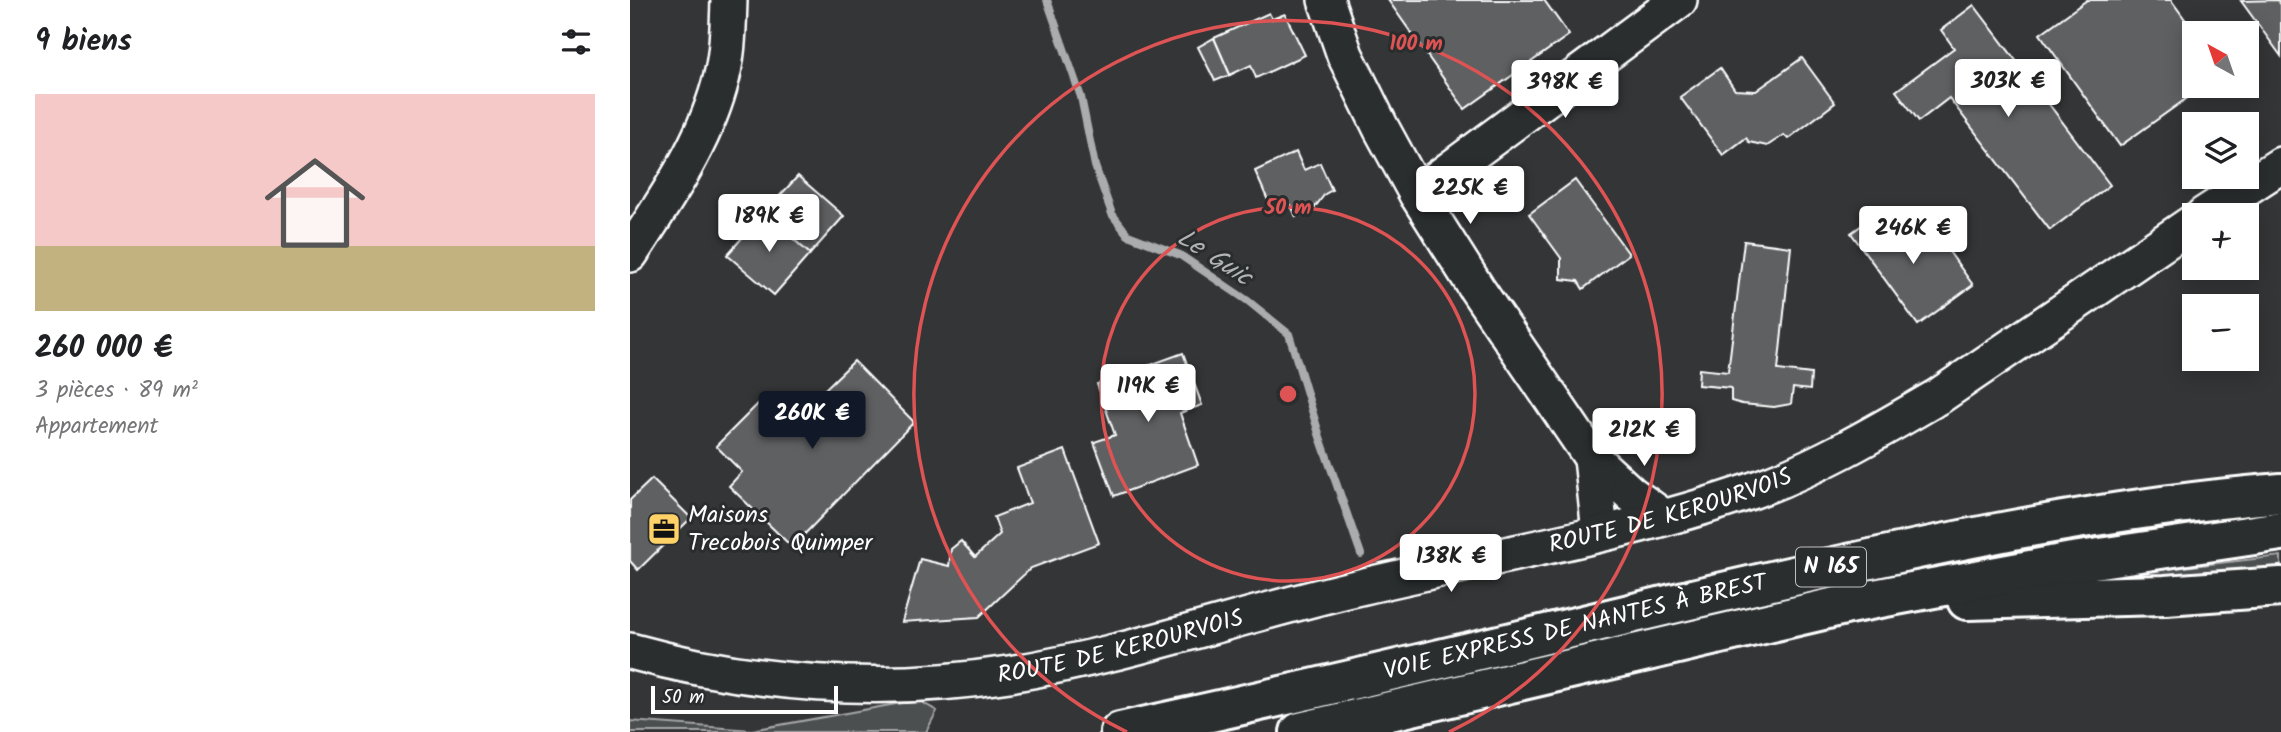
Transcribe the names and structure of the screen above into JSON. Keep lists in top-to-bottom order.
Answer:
{
  "streets": {
    "highway": ["N 165", "VOIE EXPRESS DE NANTES À BREST"],
    "street": ["ROUTE DE KEROURVOIS"]
  },
  "water": ["Le Guic"],
  "places": {
    "office": ["Maisons Trecobois Quimper"]
  },
  "scale_bar": "50 m",
  "north": "top left",
  "page": {
    "heading": "9 biens",
    "map_buttons": ["+", "−"],
    "price": [
      "303K €",
      "398K €",
      "225K €",
      "189K €",
      "246K €",
      "119K €",
      "260K €",
      "212K €",
      "138K €"
    ],
    "list": [
      {
        "name": "260 000 €",
        "note": "3 pièces · 89 m² · Appartement"
      }
    ],
    "scale": "50 m"
  },
  "rings": ["100 m", "50 m"]
}
